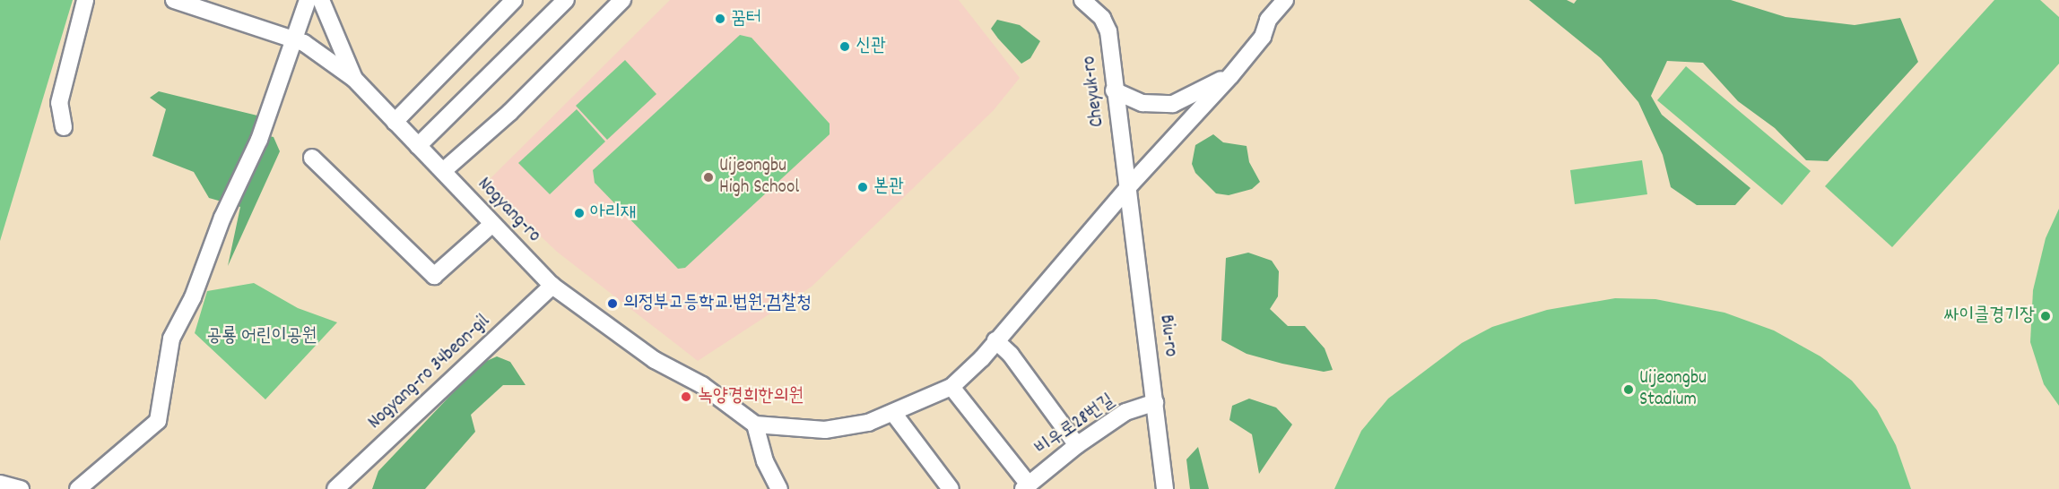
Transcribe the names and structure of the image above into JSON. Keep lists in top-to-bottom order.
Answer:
{
  "streets": {
    "street": [
      "Cheyuk-ro",
      "Nogyang-ro",
      "Biu-ro",
      "Nogyang-ro 34beon-gil",
      "비우로28번길"
    ]
  },
  "crossings": [
    ["Cheyuk-ro", "Biu-ro"],
    ["Nogyang-ro", "Nogyang-ro 34beon-gil"],
    ["Biu-ro", "비우로28번길"]
  ],
  "parks": ["공룡 어린이공원"],
  "places": [
    "꿈터",
    "신관",
    "Uijeongbu High School",
    "본관",
    "아리재",
    "의정부고등학교.법원.검찰청",
    "싸이클경기장",
    "Uijeongbu Stadium",
    "녹양경희한의원"
  ]
}
